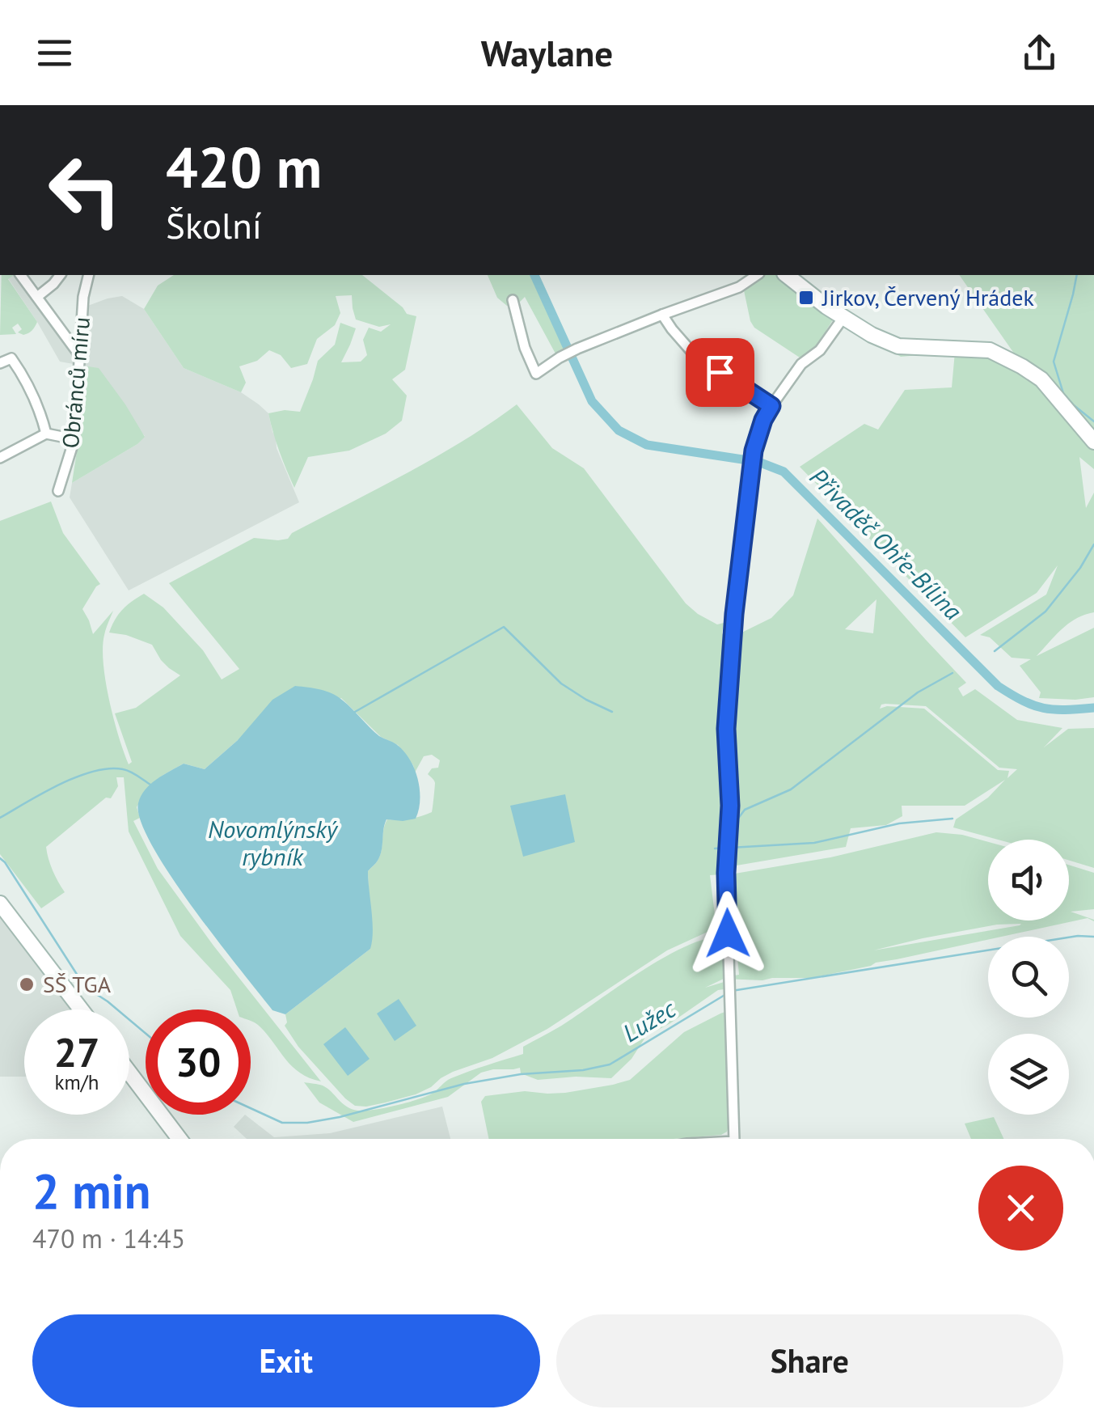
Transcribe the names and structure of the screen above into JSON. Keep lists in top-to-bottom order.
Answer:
{
  "streets": {
    "street": ["Obránců míru"]
  },
  "water": ["Přivaděč Ohře-Bílina", "Novomlýnský rybník", "Lužec"],
  "places": {
    "transit": ["Jirkov, Červený Hrádek"],
    "other": ["SŠ TGA"]
  },
  "page": {
    "header": "Waylane",
    "turn": ["420 m", "Školní"],
    "speed": "27 km/h",
    "limit": "30",
    "heading": ["2 min", "470 m · 14:45"],
    "buttons": ["Exit", "Share"]
  }
}
